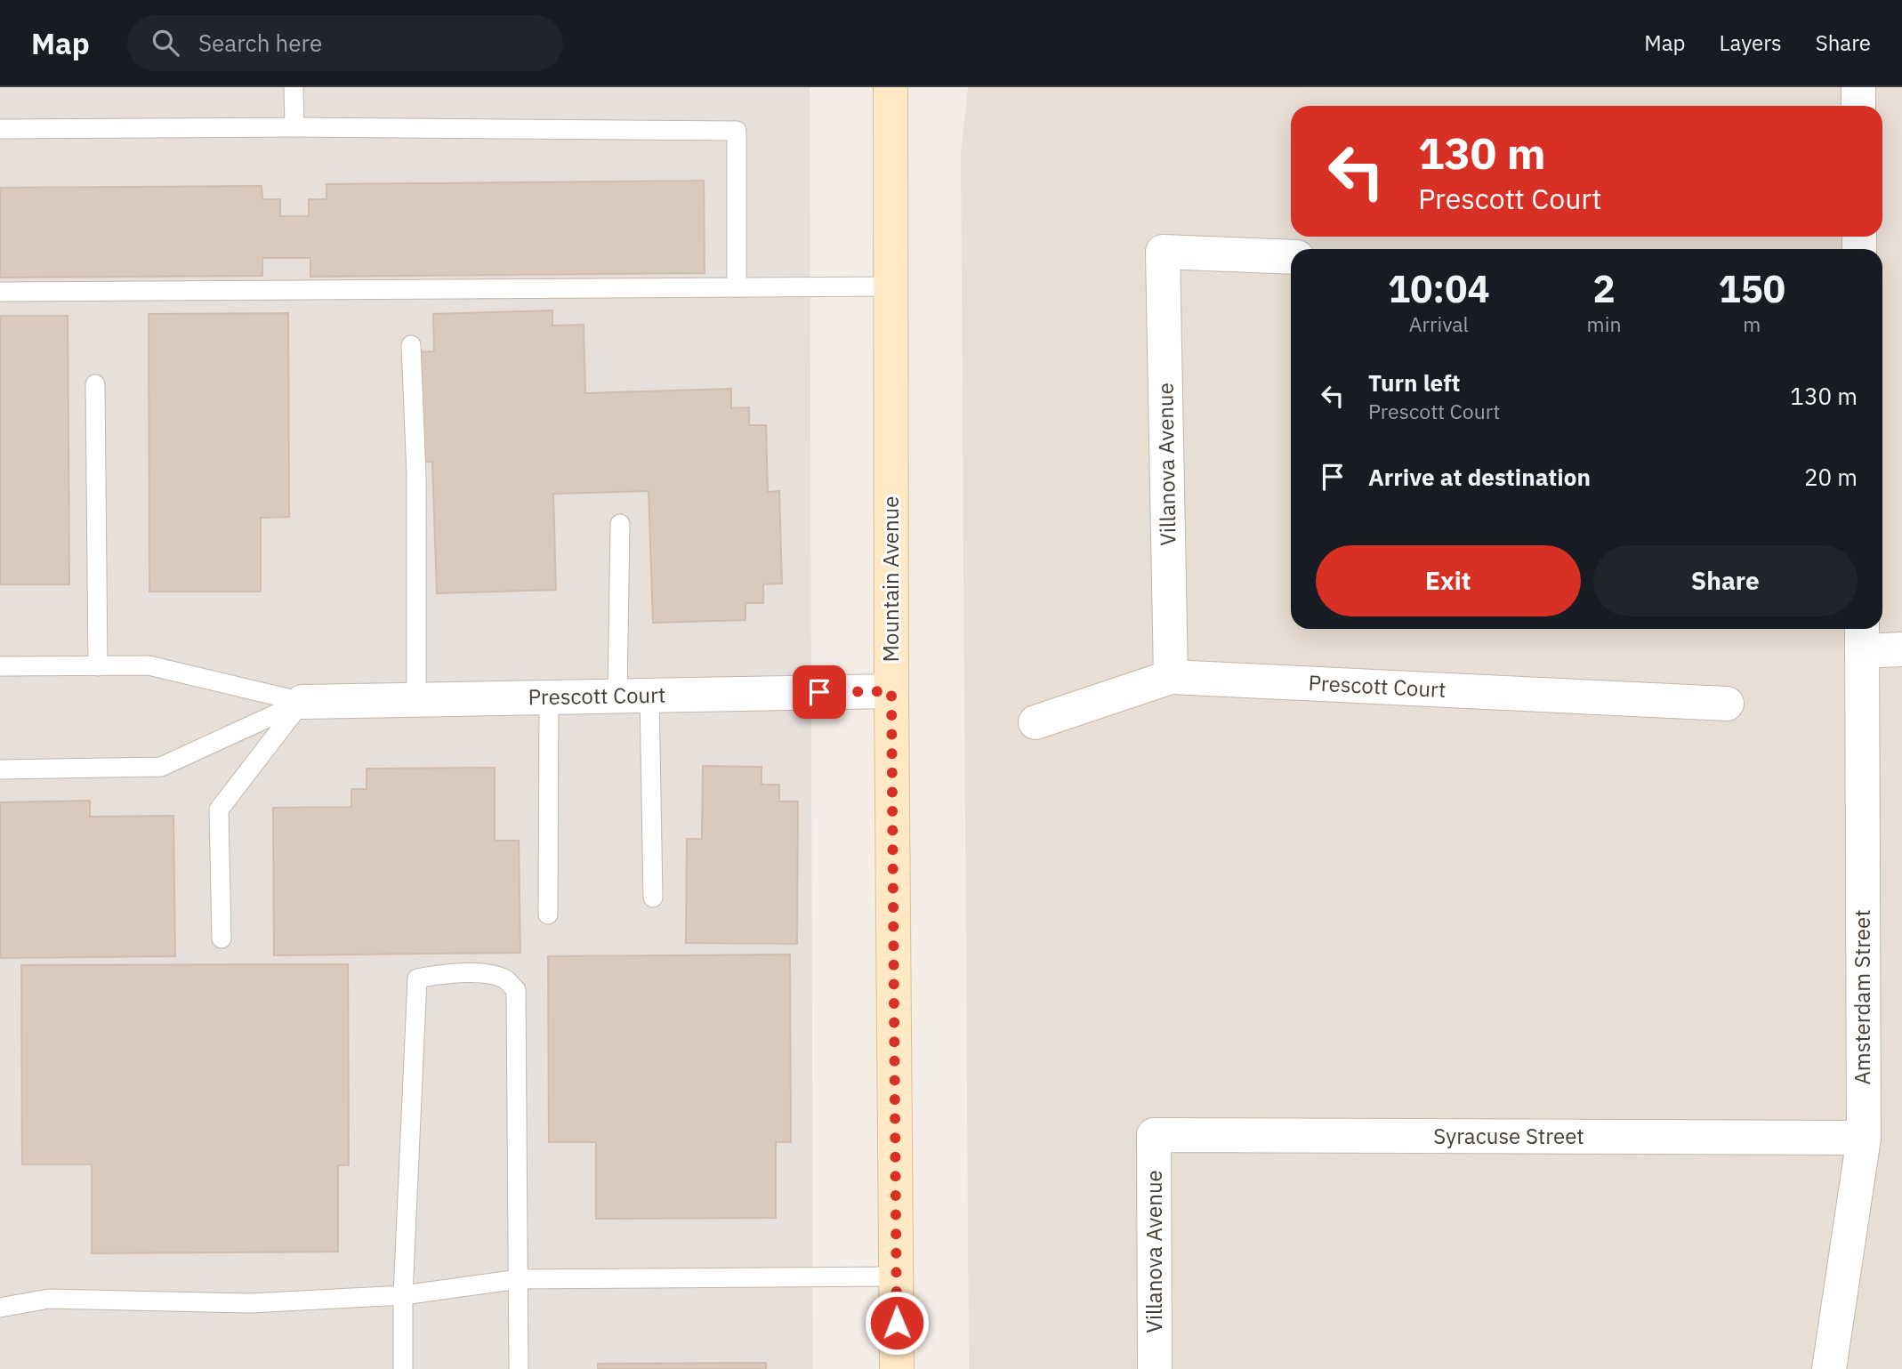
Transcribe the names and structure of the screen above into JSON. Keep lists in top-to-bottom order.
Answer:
{
  "streets": {
    "main road": ["Mountain Avenue"],
    "street": [
      "Villanova Avenue",
      "Prescott Court",
      "Amsterdam Street",
      "Syracuse Street"
    ]
  },
  "crossings": [
    ["Villanova Avenue", "Prescott Court"],
    ["Villanova Avenue", "Syracuse Street"],
    ["Mountain Avenue", "Prescott Court"],
    ["Amsterdam Street", "Syracuse Street"]
  ],
  "page": {
    "header": "Map",
    "search": "Search here",
    "nav": ["Map", "Layers", "Share"],
    "turn": ["130 m", "Prescott Court"],
    "eta": [
      "10:04",
      "Arrival",
      "2",
      "min",
      "150",
      "m"
    ],
    "list": [
      {
        "name": "Turn left",
        "note": "Prescott Court",
        "value": "130 m"
      },
      {
        "name": "Arrive at destination",
        "value": "20 m"
      }
    ],
    "buttons": ["Exit", "Share"]
  }
}
